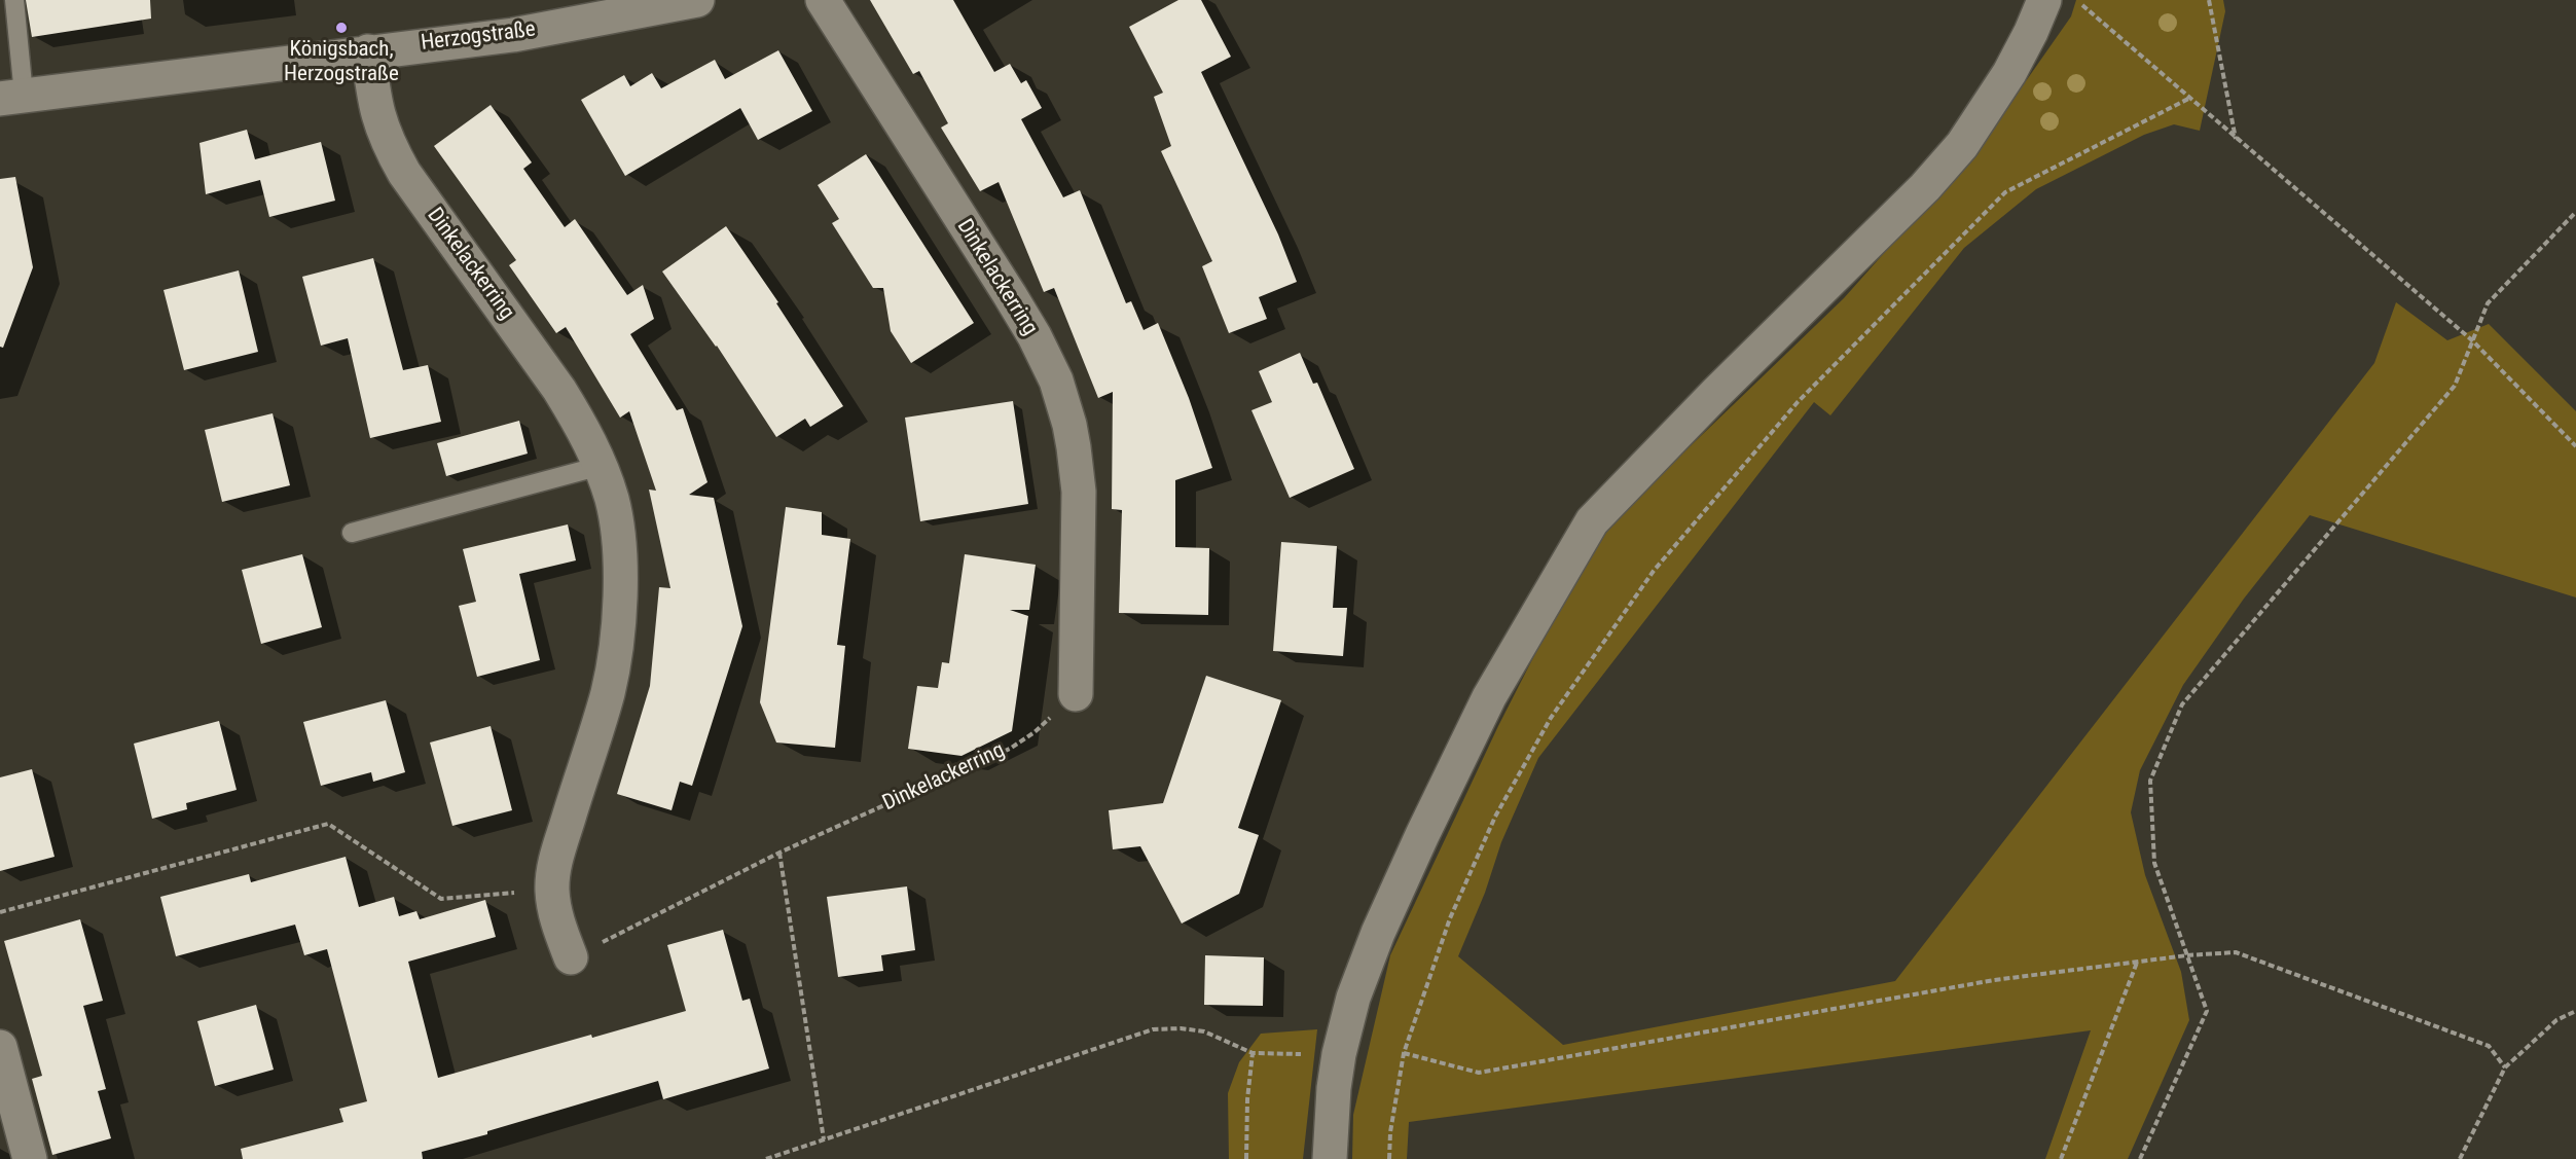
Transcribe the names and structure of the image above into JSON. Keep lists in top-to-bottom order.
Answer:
{
  "streets": {
    "street": ["Herzogstraße", "Dinkelackerring"]
  },
  "crossings": [
    ["Herzogstraße", "Dinkelackerring"]
  ],
  "places": ["Königsbach, Herzogstraße"]
}
